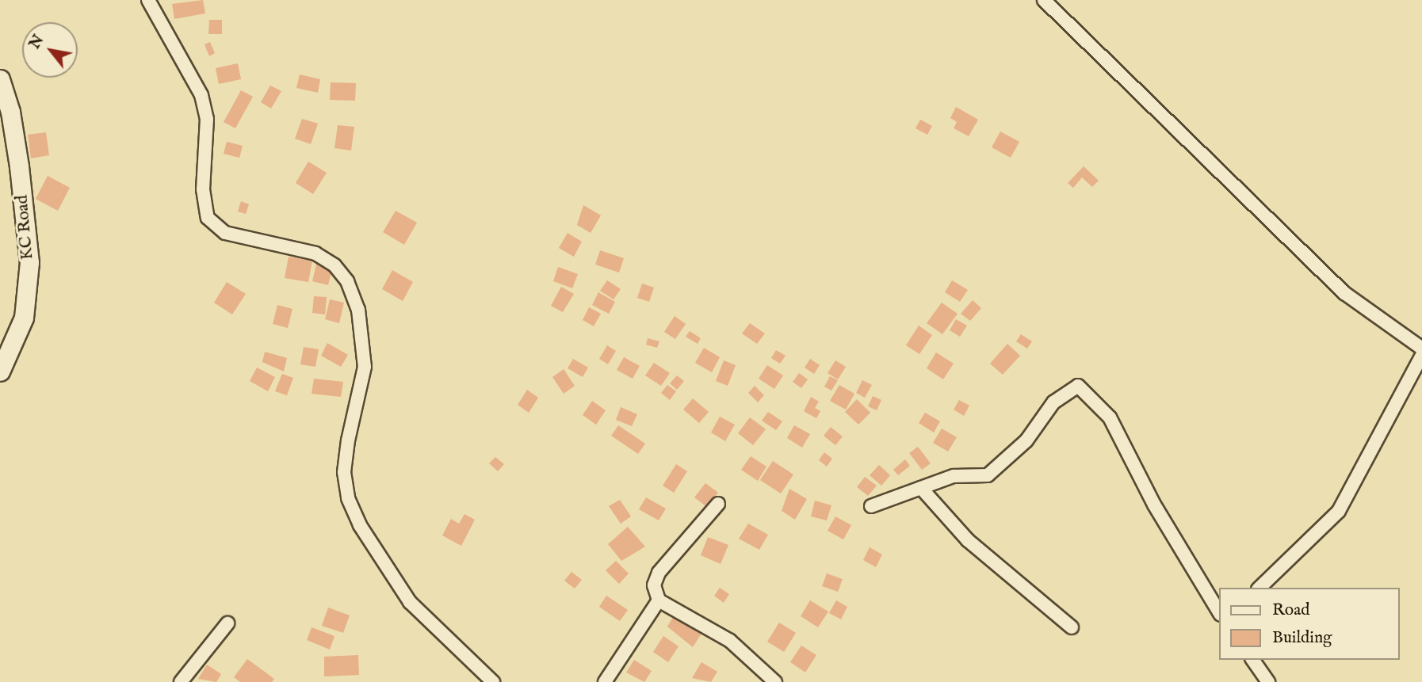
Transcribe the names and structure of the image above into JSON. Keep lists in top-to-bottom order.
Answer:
{
  "streets": {
    "main road": ["KC Road"]
  },
  "legend": ["Road", "Building"],
  "north": "top left"
}
